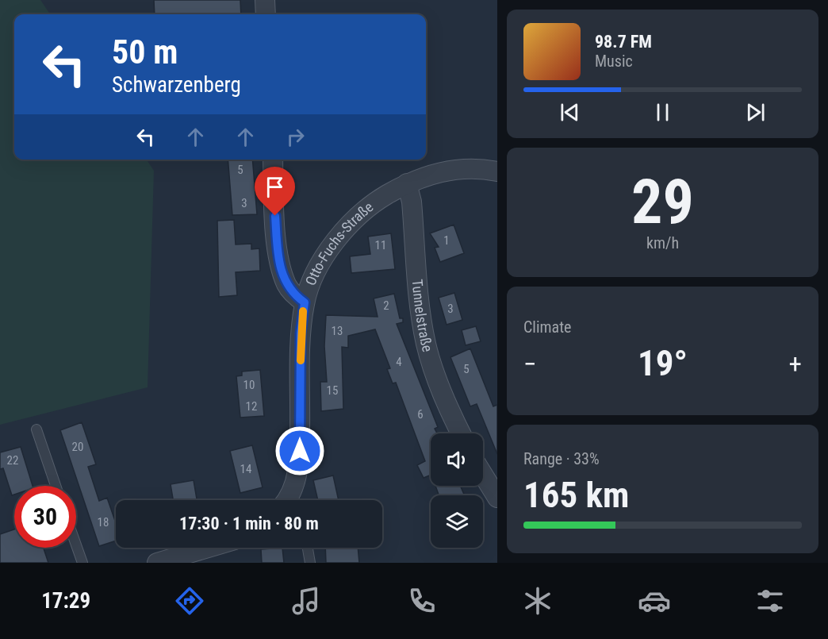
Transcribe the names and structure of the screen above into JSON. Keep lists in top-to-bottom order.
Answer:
{
  "streets": {
    "street": ["Otto-Fuchs-Straße", "Tunnelstraße"]
  },
  "crossings": [
    ["Otto-Fuchs-Straße", "Tunnelstraße"]
  ],
  "house_numbers": [
    "5",
    "3",
    "1",
    "11",
    "2",
    "3",
    "13",
    "4",
    "5",
    "10",
    "15",
    "12",
    "6",
    "20",
    "22",
    "14",
    "18"
  ],
  "page": {
    "turn": ["50 m", "Schwarzenberg"],
    "song": ["98.7 FM", "Music"],
    "tile": [
      ["29", "km/h"],
      "Climate",
      ["Range · 33%", "165 km"]
    ],
    "heat": ["−", "19°", "+"],
    "limit": "30",
    "trip": "17:30 · 1 min · 80 m",
    "tabs": "17:29"
  }
}
